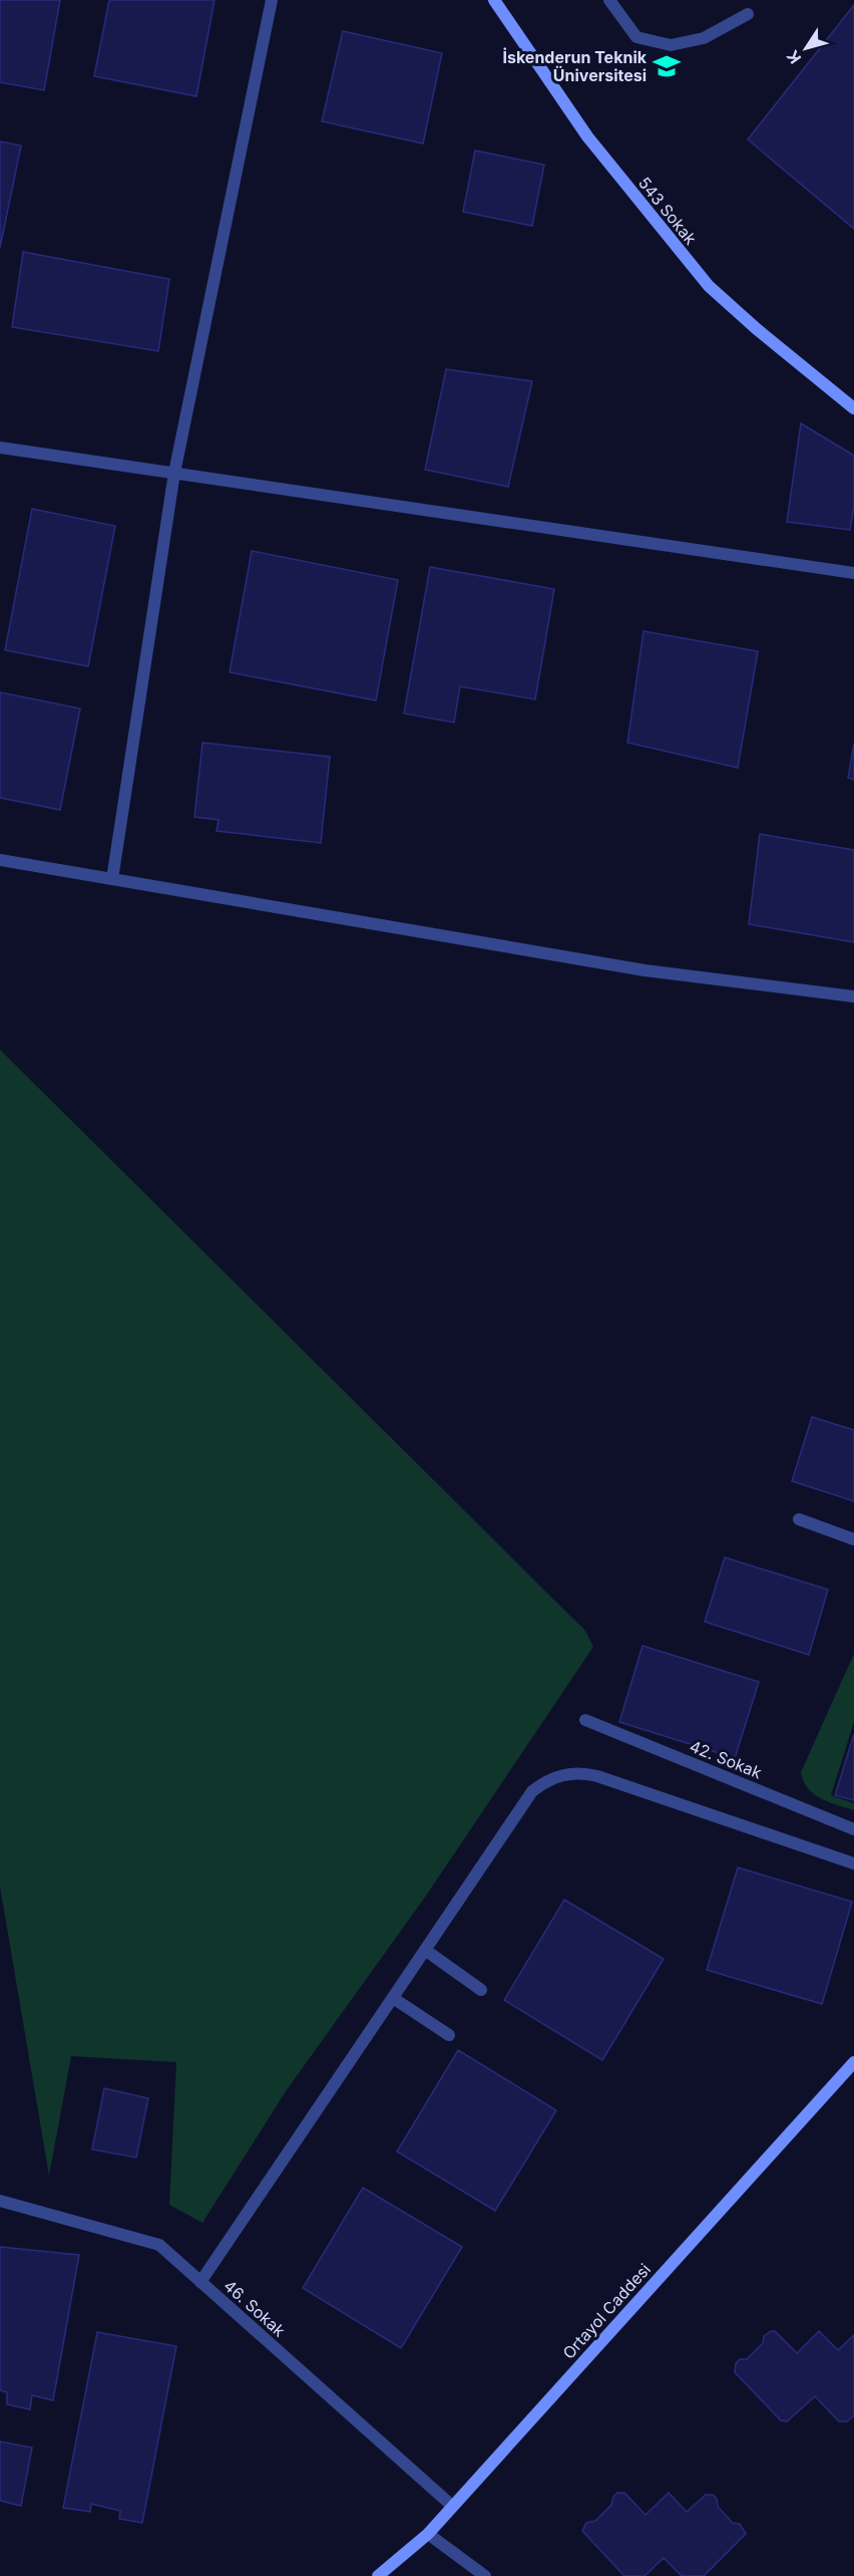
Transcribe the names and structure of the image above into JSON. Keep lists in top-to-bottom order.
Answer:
{
  "streets": {
    "street": [
      "543 Sokak",
      "42. Sokak",
      "46. Sokak",
      "Ortayol Caddesi"
    ]
  },
  "crossings": [
    ["46. Sokak", "Ortayol Caddesi"]
  ],
  "places": {
    "school or university": ["İskenderun Teknik Üniversitesi"]
  },
  "north": "bottom left"
}
